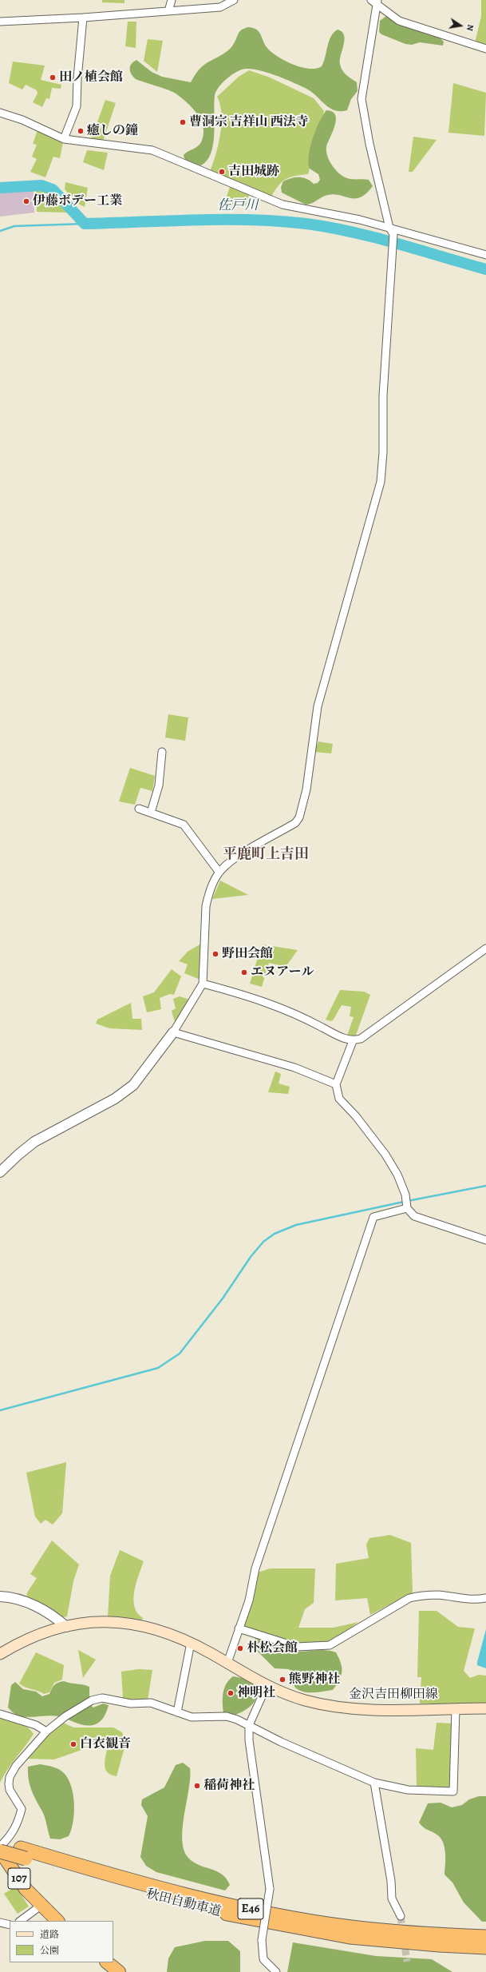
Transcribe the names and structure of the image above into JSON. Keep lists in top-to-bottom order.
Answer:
{
  "streets": {
    "highway": ["107", "秋田自動車道", "E46"],
    "main road": ["金沢吉田柳田線"]
  },
  "crossings": [
    ["107", "秋田自動車道"]
  ],
  "districts": ["平鹿町上吉田"],
  "water": ["佐戸川"],
  "places": [
    "田ノ植会館",
    "曹洞宗 吉祥山 西法寺",
    "癒しの鐘",
    "吉田城跡",
    "伊藤ボデー工業",
    "野田会館",
    "エヌアール",
    "朴松会館",
    "熊野神社",
    "神明社",
    "白衣観音",
    "稲荷神社"
  ],
  "legend": ["道路", "公園"],
  "north": "right"
}
